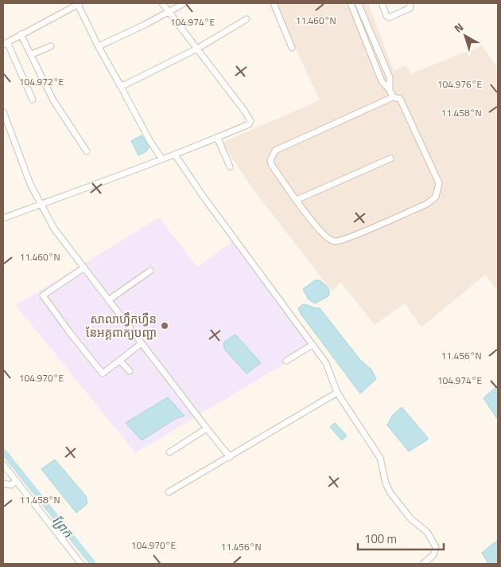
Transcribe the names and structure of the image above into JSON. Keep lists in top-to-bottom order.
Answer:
{
  "water": ["ព្រែក"],
  "places": ["សាលាហ្វឹកហ្វឺន នែអគ្គពាក្យបញ្ជា"],
  "scale_bar": "100 m",
  "north": "top left",
  "coordinates": [
    "11.460°N",
    "104.974°E",
    "104.972°E",
    "104.976°E",
    "11.458°N",
    "11.456°N",
    "104.970°E"
  ]
}
